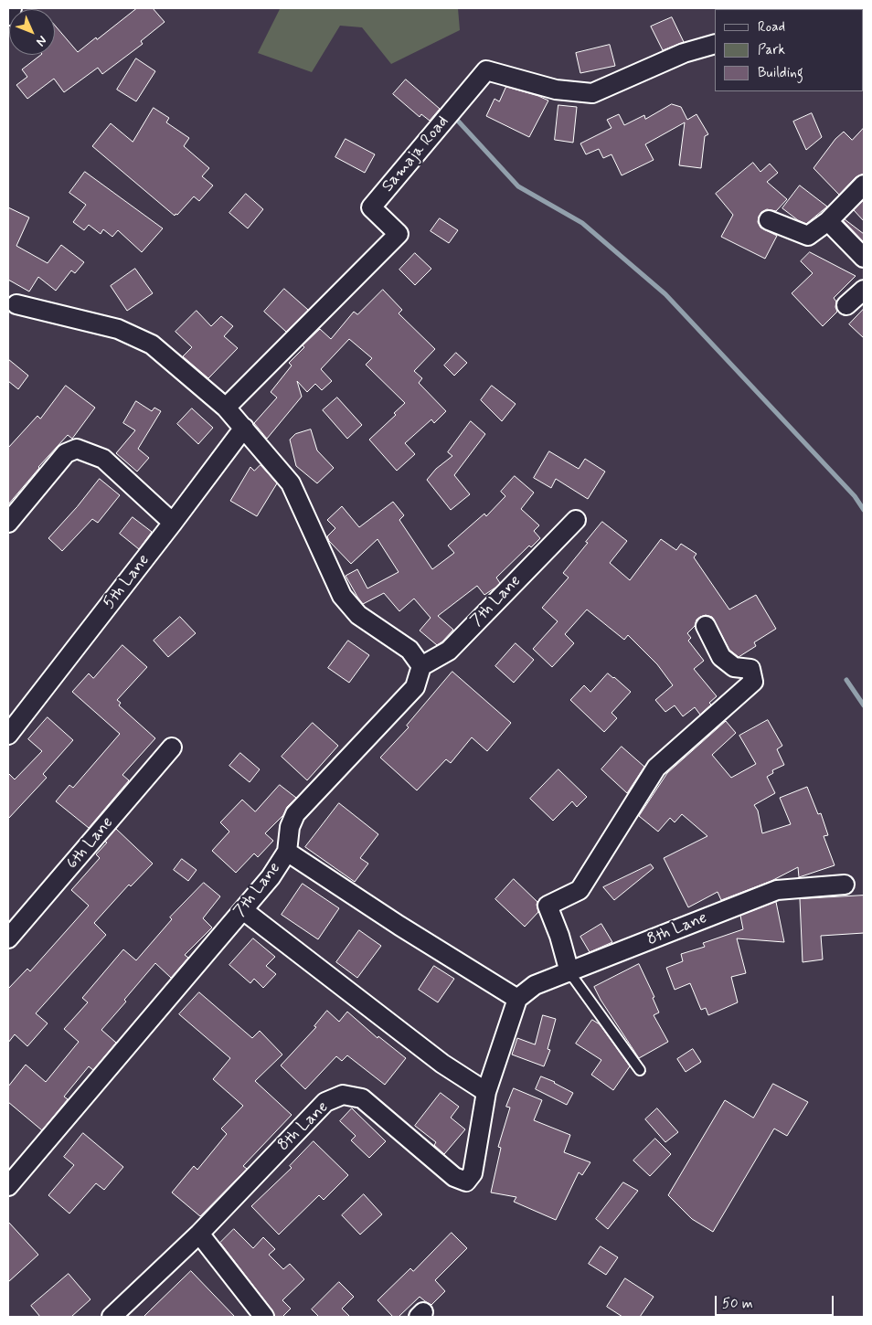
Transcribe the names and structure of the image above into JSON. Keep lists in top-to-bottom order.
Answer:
{
  "streets": {
    "street": [
      "Samaja Road",
      "5th Lane",
      "7th Lane",
      "6th Lane",
      "8th Lane"
    ]
  },
  "legend": ["Road", "Park", "Building"],
  "scale_bar": "50 m",
  "north": "bottom right"
}
